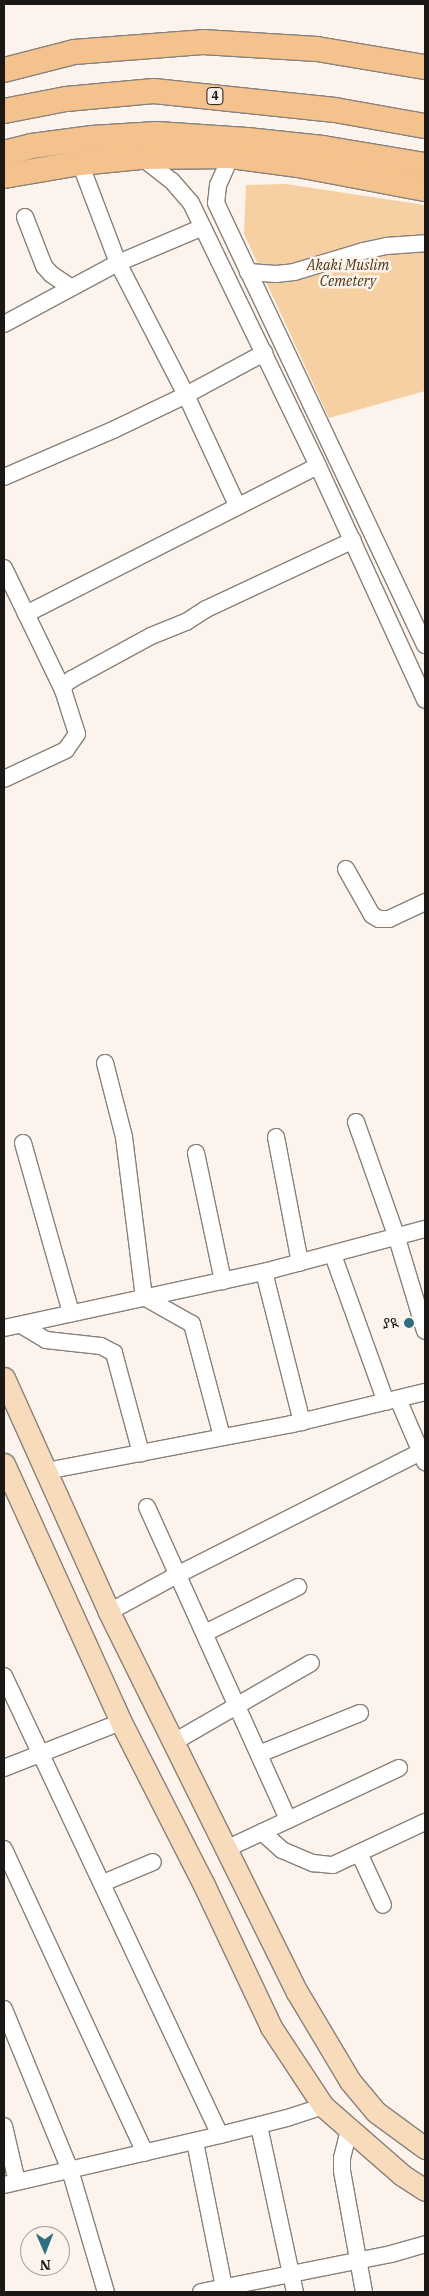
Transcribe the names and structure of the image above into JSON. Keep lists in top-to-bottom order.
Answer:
{
  "streets": {
    "highway": ["4"]
  },
  "parks": ["Akaki Muslim Cemetery"],
  "places": ["ያዪ"],
  "north": "bottom"
}
